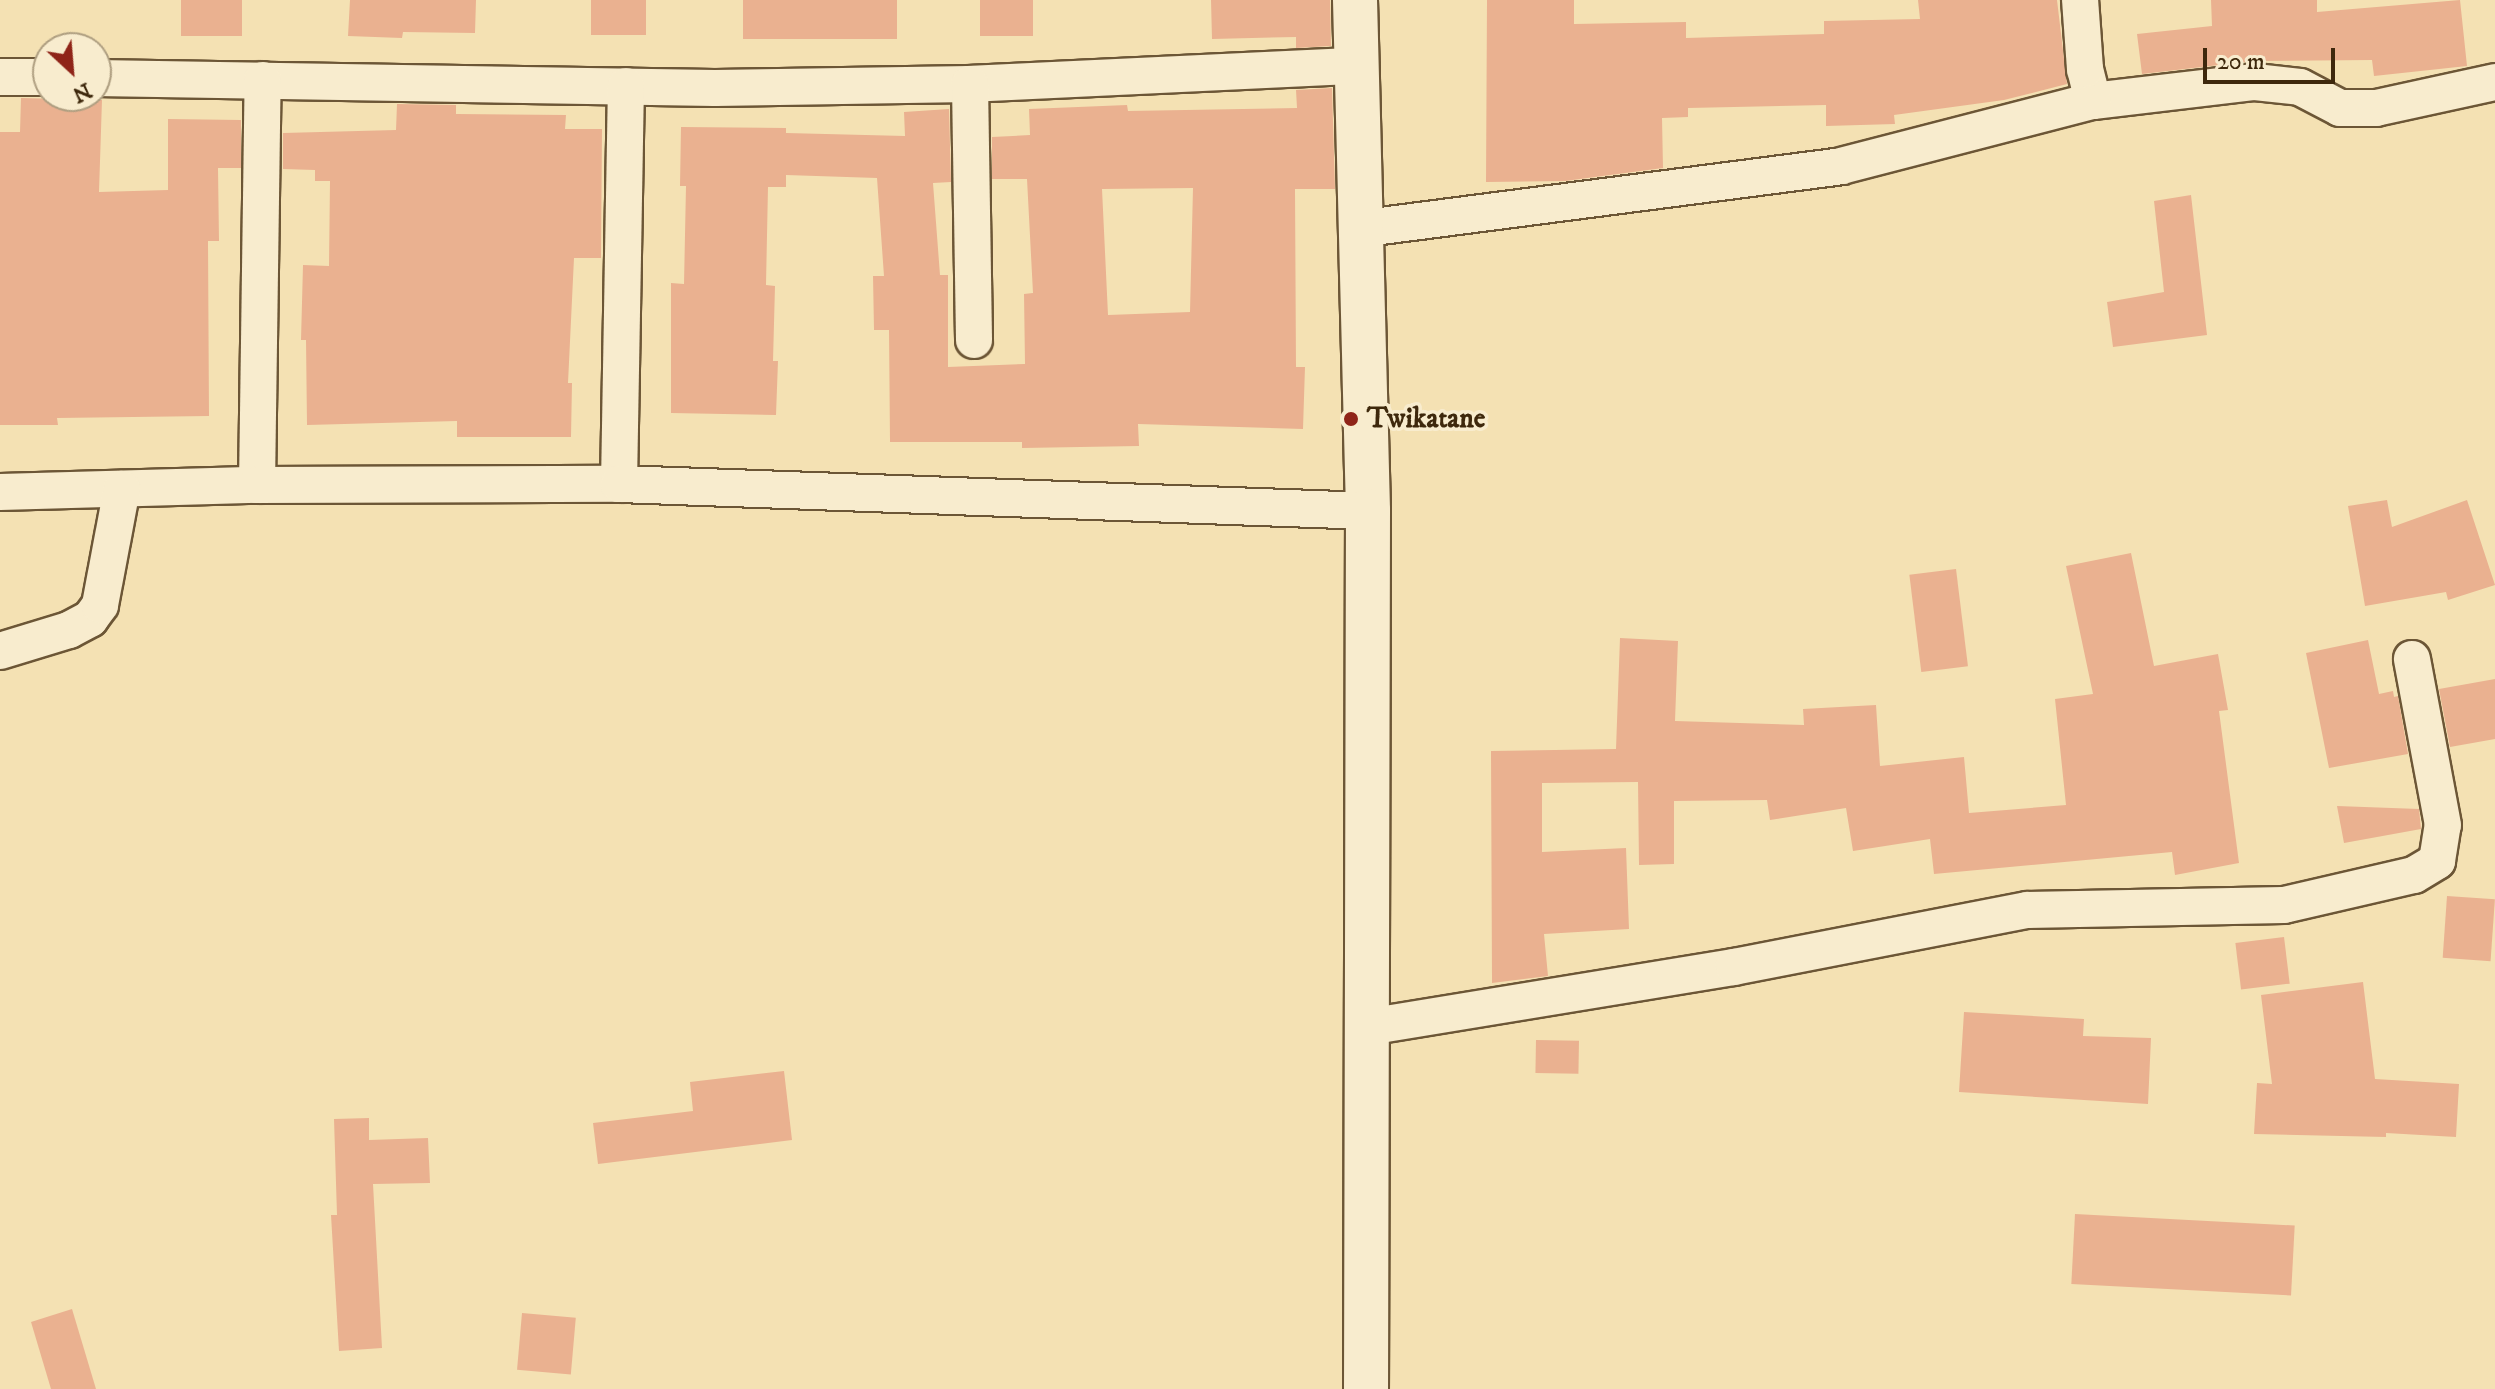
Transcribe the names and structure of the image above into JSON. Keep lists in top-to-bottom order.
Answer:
{
  "places": ["Twikatane"],
  "scale_bar": "20 m",
  "north": "bottom right"
}
